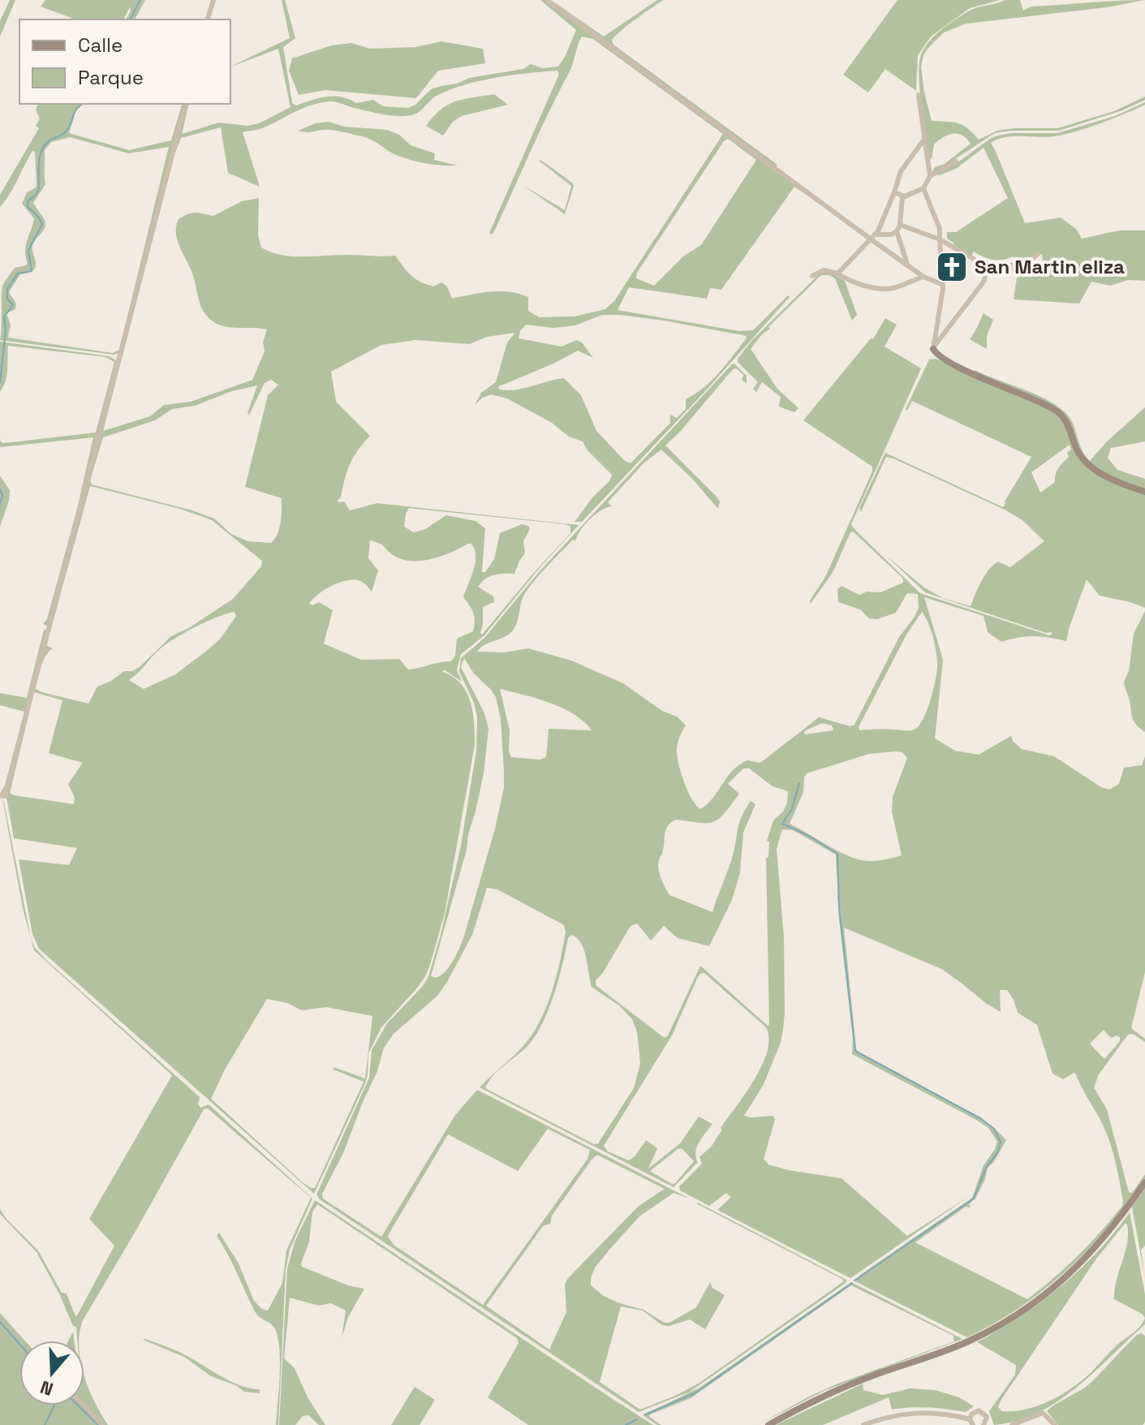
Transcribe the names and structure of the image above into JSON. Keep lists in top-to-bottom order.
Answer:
{
  "places": {
    "church": ["San Martin eliza"]
  },
  "legend": ["Calle", "Parque"],
  "north": "bottom"
}
